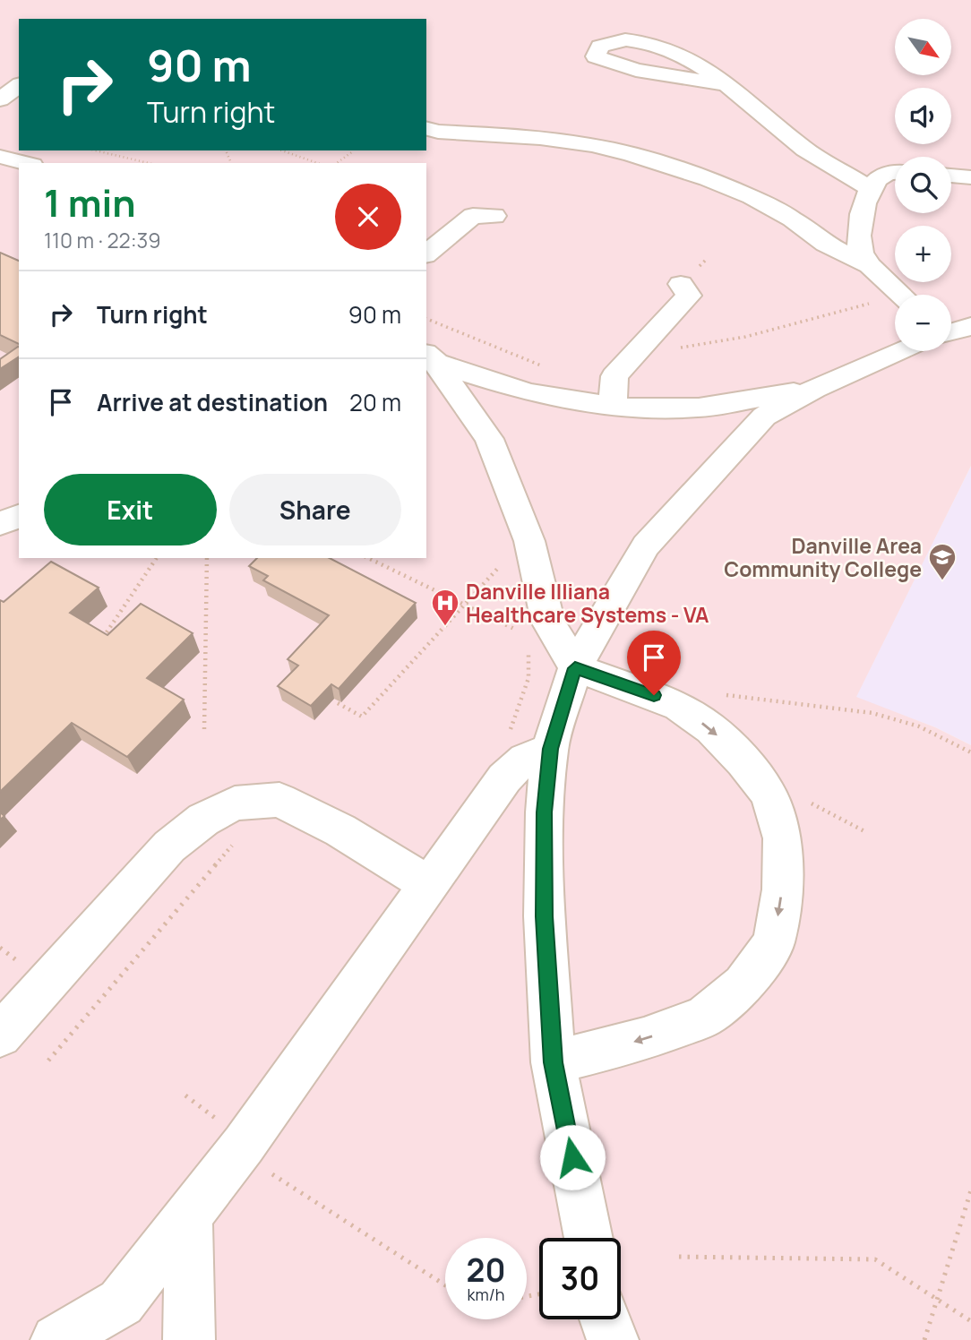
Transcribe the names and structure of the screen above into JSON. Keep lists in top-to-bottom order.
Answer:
{
  "places": {
    "school or university": ["Danville Area Community College"],
    "hospital": ["Danville Illiana Healthcare Systems - VA"]
  },
  "north": "bottom right",
  "page": {
    "map_buttons": ["+", "−"],
    "turn": ["90 m", "Turn right"],
    "heading": ["1 min", "110 m · 22:39"],
    "list": [
      {
        "name": "Turn right",
        "value": "90 m"
      },
      {
        "name": "Arrive at destination",
        "value": "20 m"
      }
    ],
    "buttons": ["Exit", "Share"],
    "speed": "20 km/h",
    "limit": "30"
  }
}
